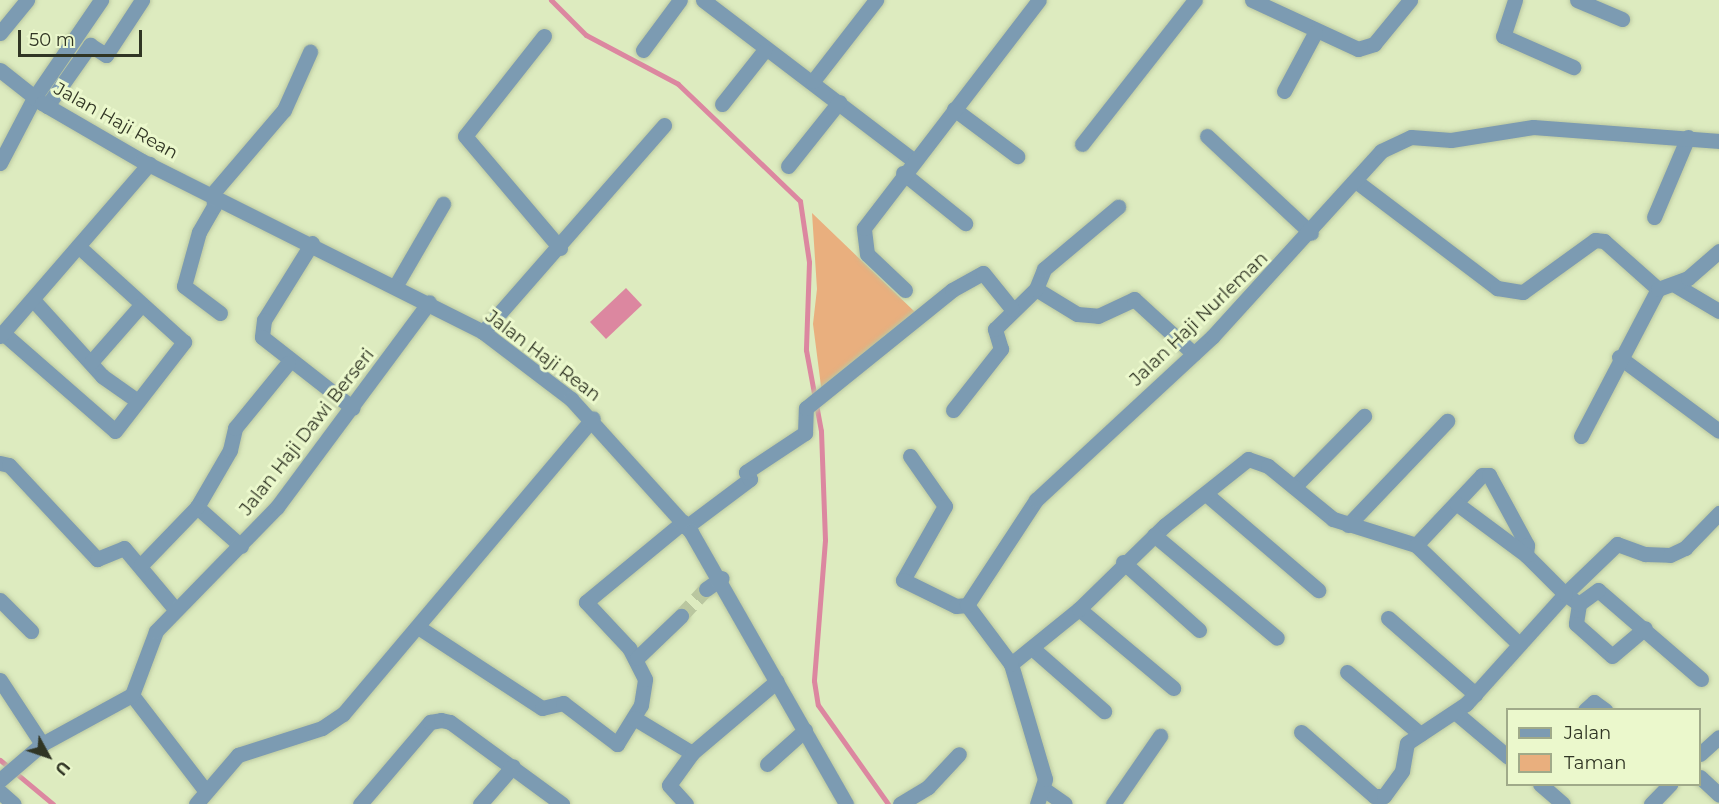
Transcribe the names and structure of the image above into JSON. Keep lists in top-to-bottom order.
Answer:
{
  "streets": {
    "street": ["Jalan Haji Rean", "Jalan Haji Nurleman", "Jalan Haji Dawi Berseri"]
  },
  "crossings": [
    ["Jalan Haji Rean", "Jalan Haji Dawi Berseri"]
  ],
  "legend": ["Jalan", "Taman"],
  "scale_bar": "50 m",
  "north": "bottom right"
}
